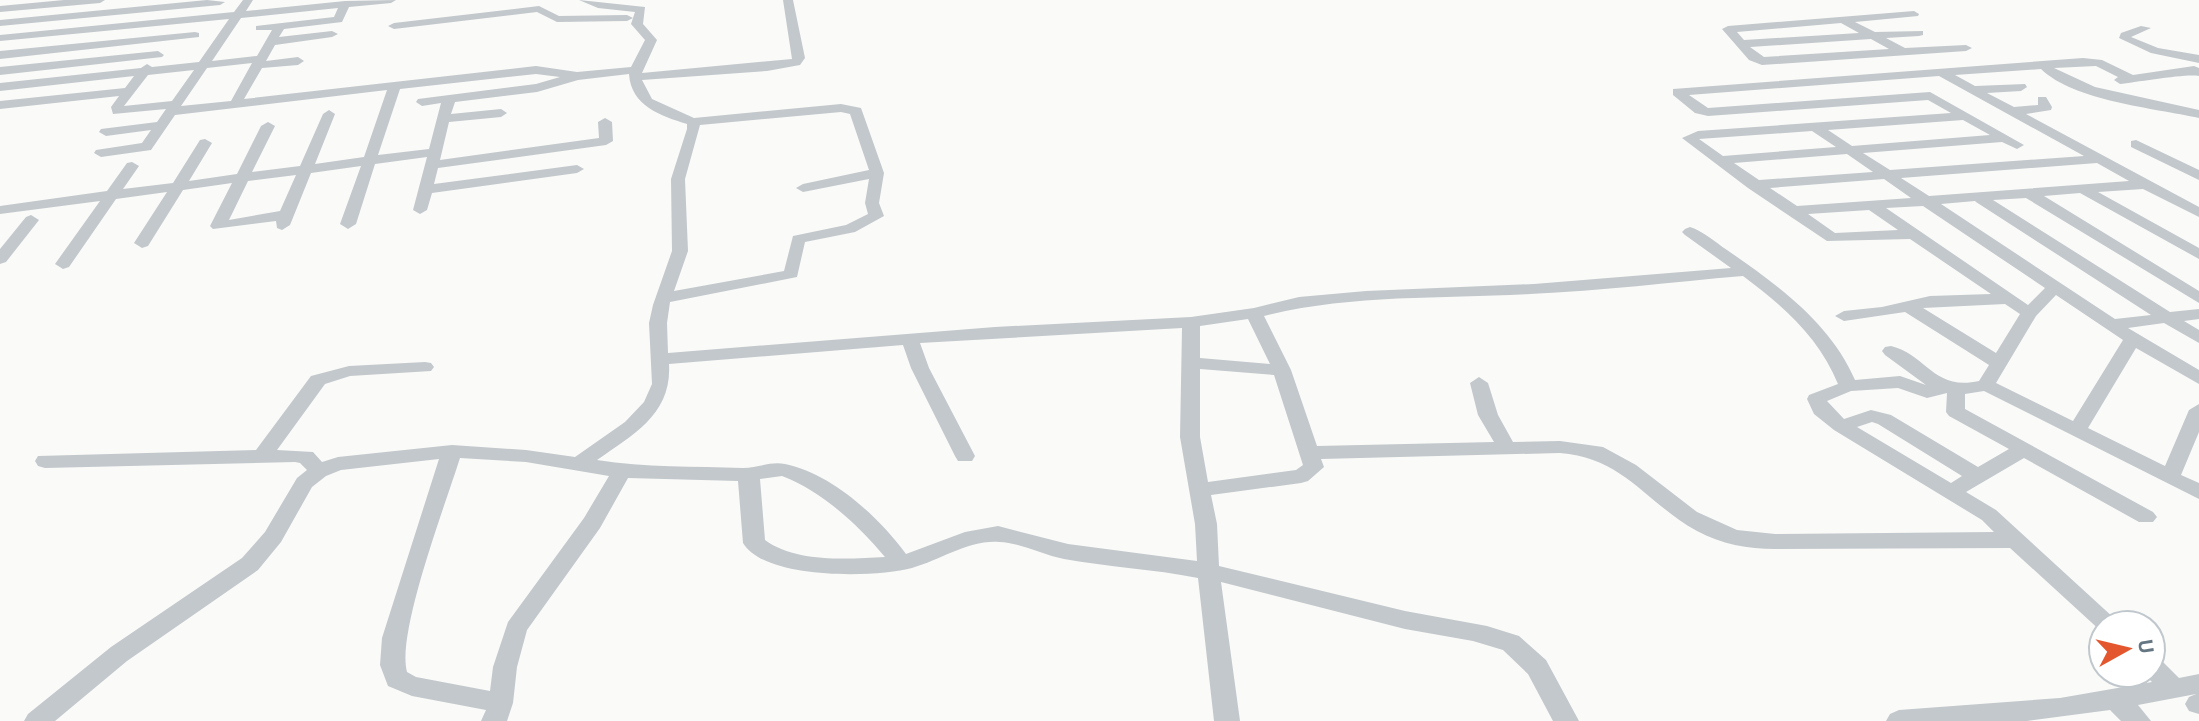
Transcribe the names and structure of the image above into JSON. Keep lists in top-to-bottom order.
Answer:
{
  "north": "right"
}
